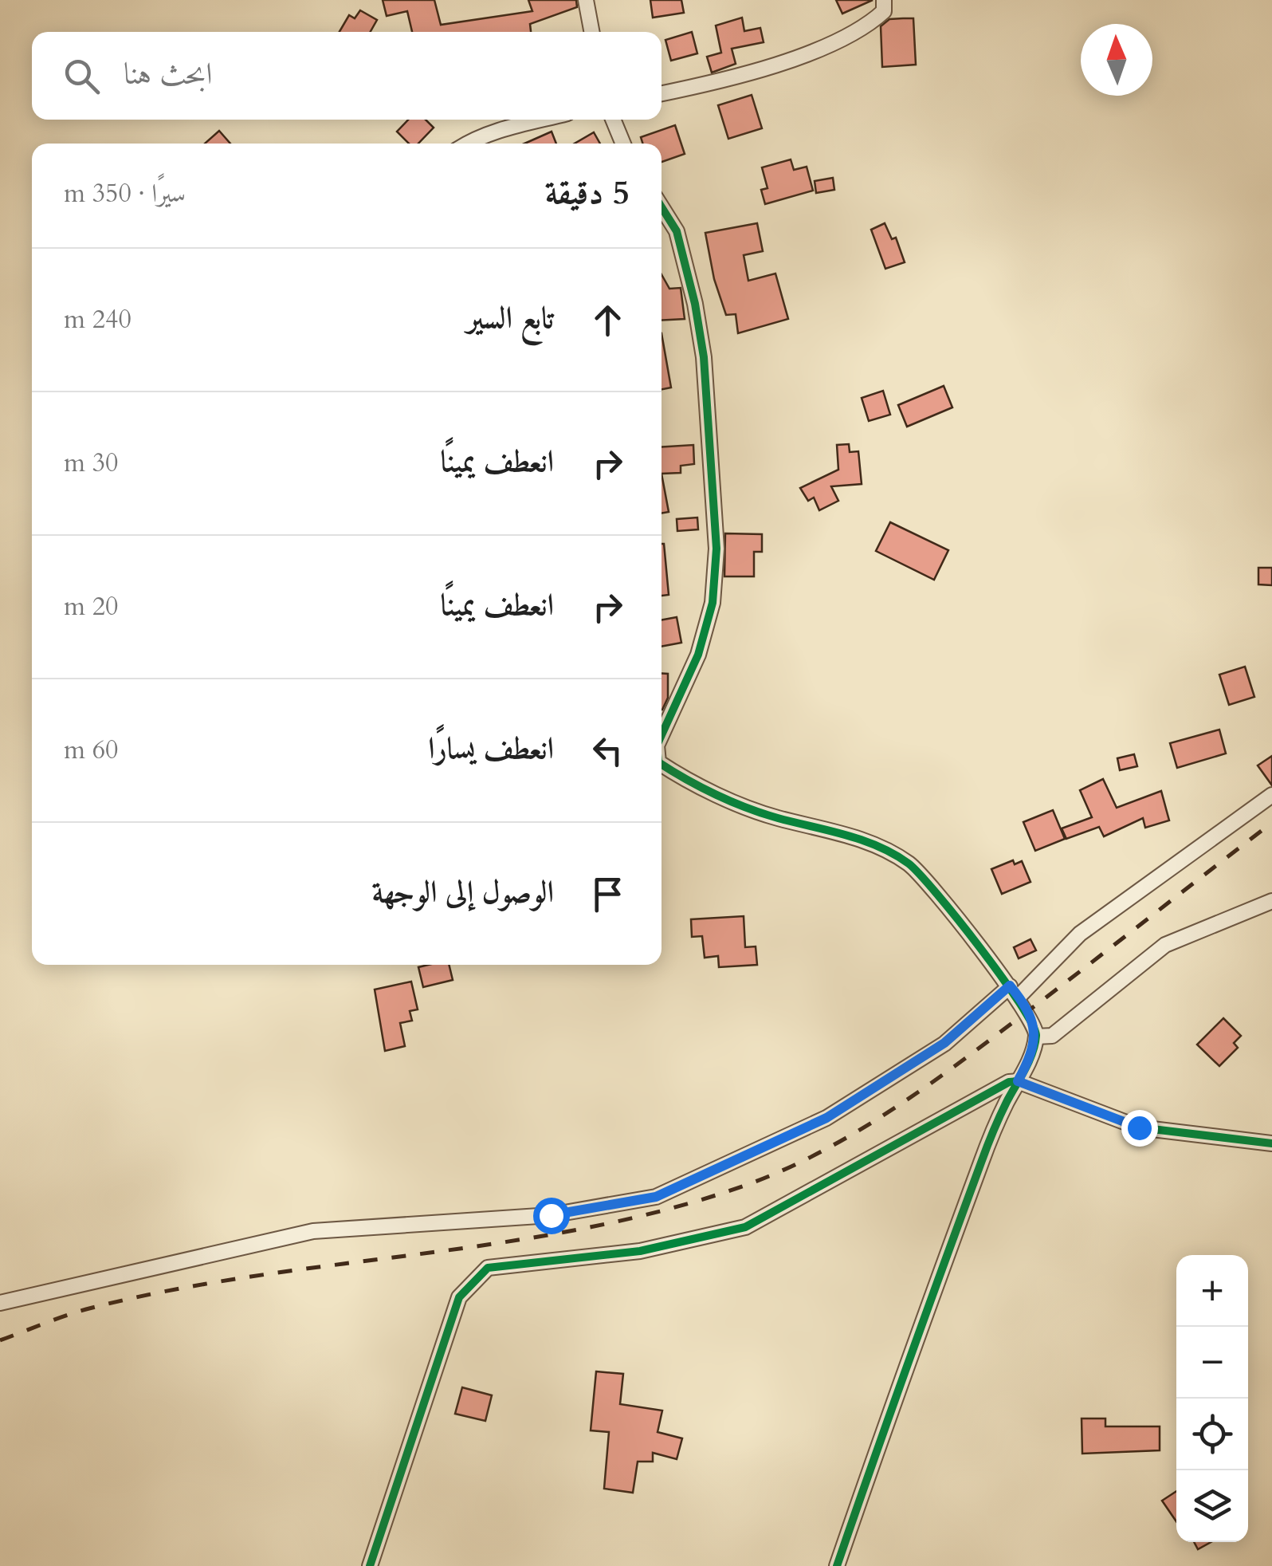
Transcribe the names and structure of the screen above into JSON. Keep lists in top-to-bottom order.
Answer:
{
  "north": "top",
  "page": {
    "search": "ابحث هنا",
    "heading": ["5 دقيقة", "سيرًا · 350 m"],
    "list": [
      ["تابع السير", "240 m"],
      ["انعطف يمينًا", "30 m"],
      ["انعطف يمينًا", "20 m"],
      ["انعطف يسارًا", "60 m"],
      "الوصول إلى الوجهة"
    ],
    "map_buttons": ["+", "−"]
  }
}
